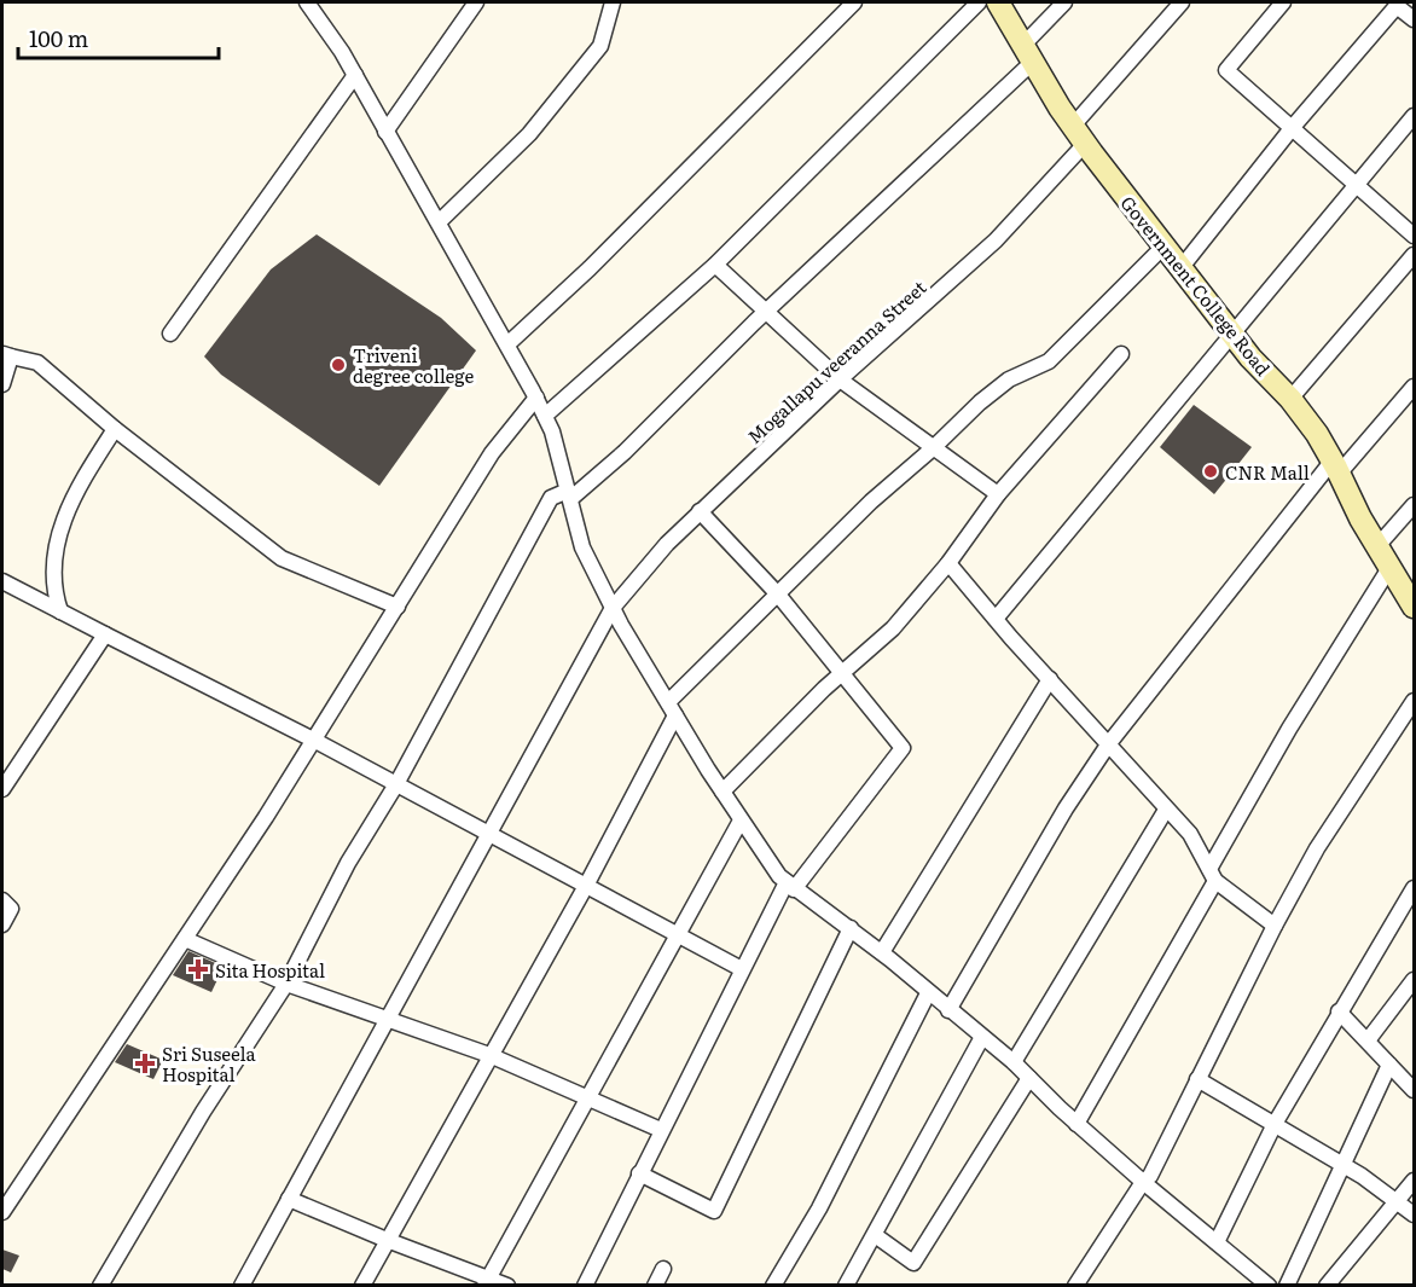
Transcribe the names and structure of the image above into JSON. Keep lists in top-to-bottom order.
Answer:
{
  "streets": {
    "main road": ["Government College Road"],
    "street": ["Mogallapu veeranna Street"]
  },
  "crossings": [
    ["Government College Road", "Mogallapu veeranna Street"]
  ],
  "places": {
    "other": ["Triveni degree college", "CNR Mall"],
    "health": ["Sita Hospital", "Sri Suseela Hospital"]
  },
  "scale_bar": "100 m"
}
